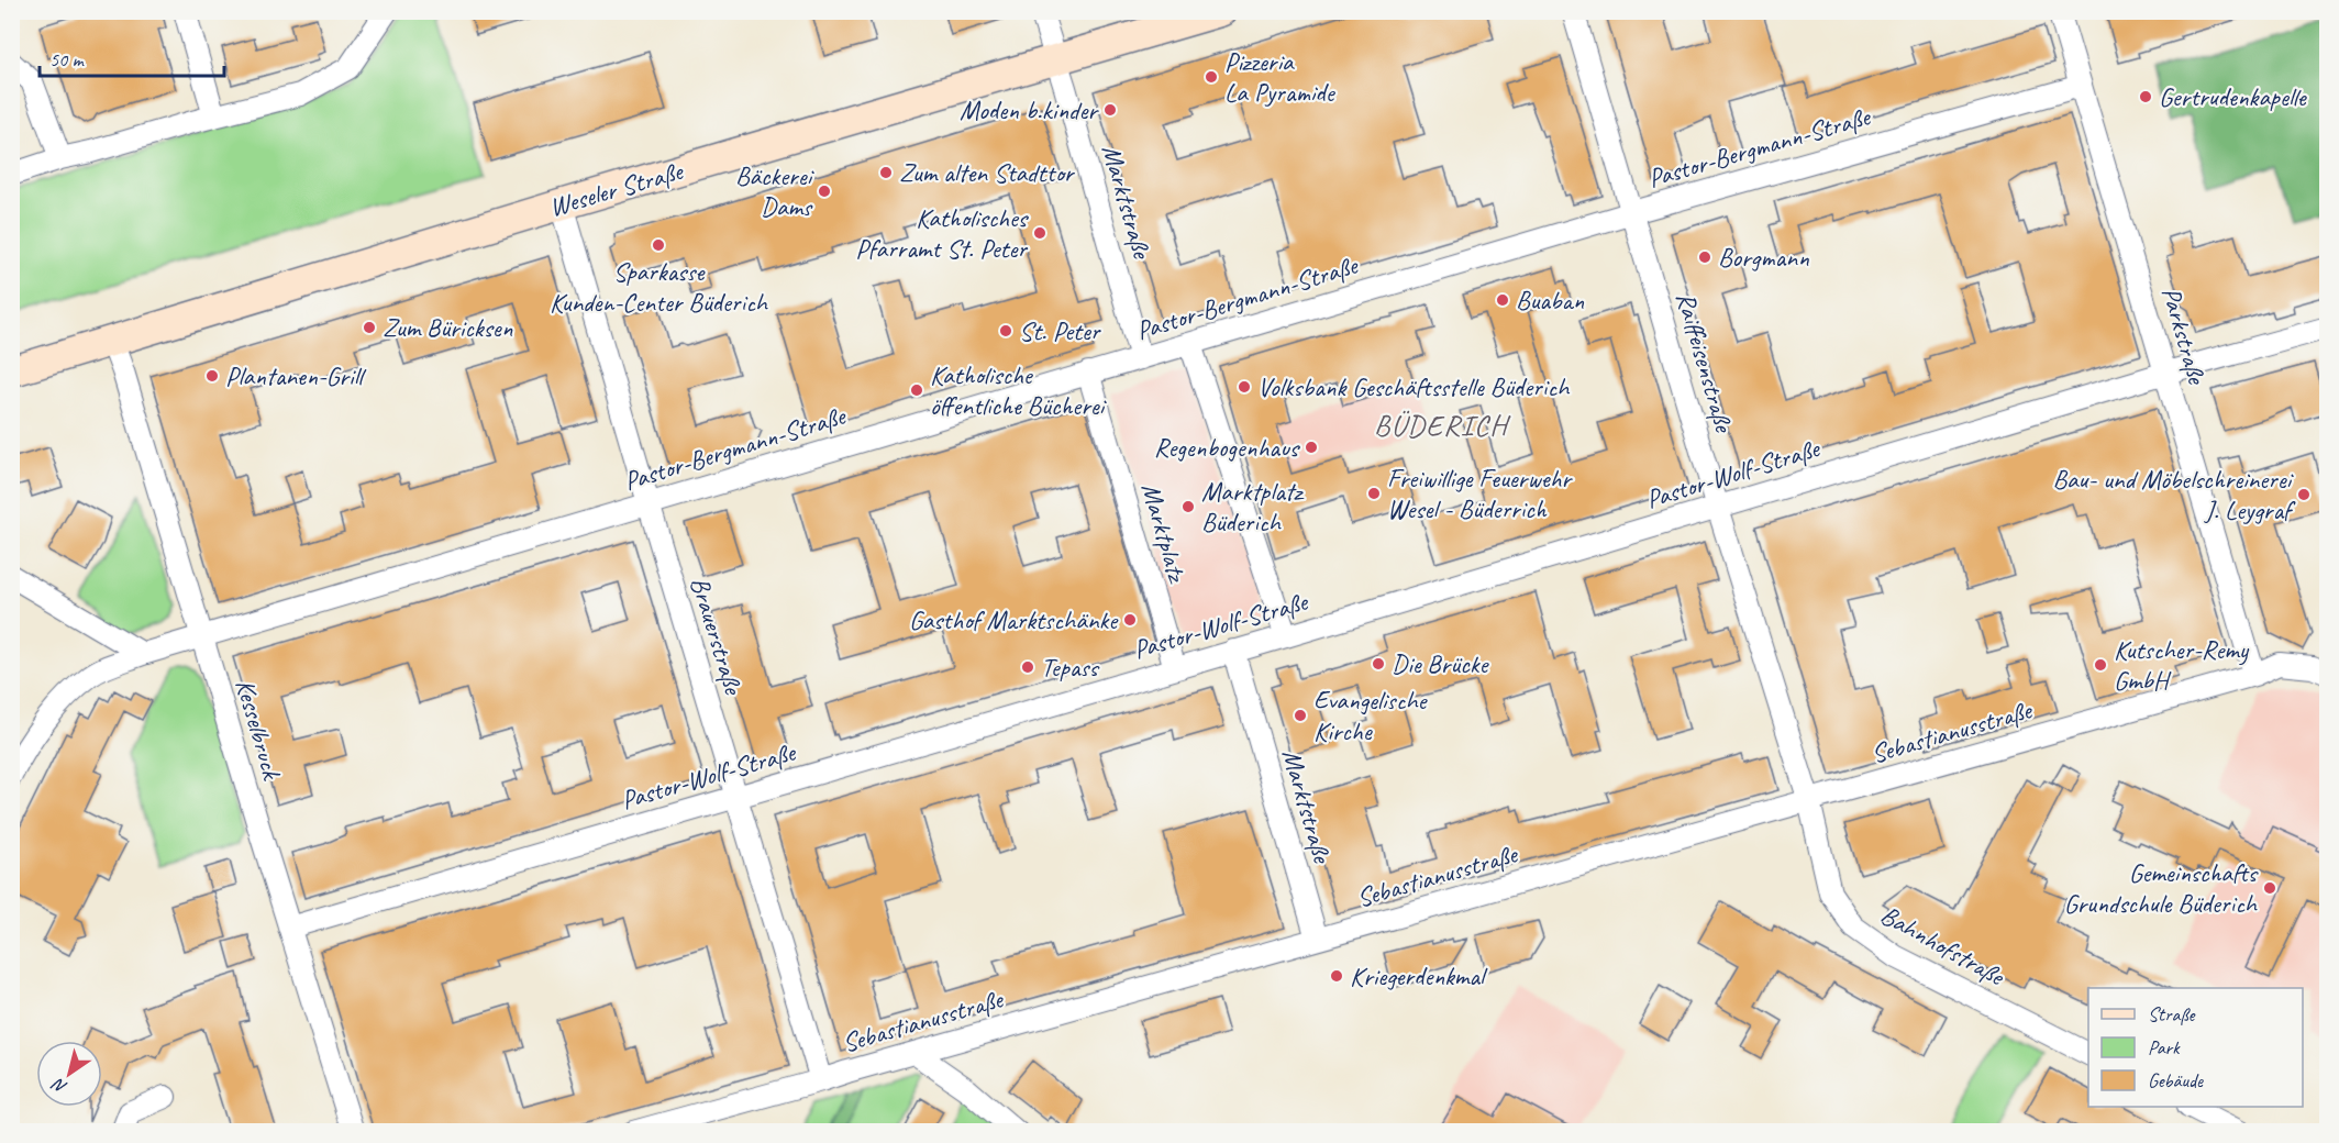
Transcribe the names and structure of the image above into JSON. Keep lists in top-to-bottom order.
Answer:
{
  "streets": {
    "street": [
      "Pastor-Bergmann-Straße",
      "Weseler Straße",
      "Marktstraße",
      "Parkstraße",
      "Raiffeisenstraße",
      "Pastor-Wolf-Straße",
      "Marktplatz",
      "Brauerstraße",
      "Kesselbruck",
      "Sebastianusstraße",
      "Bahnhofstraße"
    ]
  },
  "crossings": [
    ["Pastor-Bergmann-Straße", "Marktstraße"],
    ["Pastor-Bergmann-Straße", "Parkstraße"],
    ["Pastor-Bergmann-Straße", "Raiffeisenstraße"],
    ["Pastor-Bergmann-Straße", "Marktplatz"],
    ["Pastor-Bergmann-Straße", "Brauerstraße"],
    ["Pastor-Bergmann-Straße", "Kesselbruck"],
    ["Weseler Straße", "Marktstraße"],
    ["Weseler Straße", "Brauerstraße"],
    ["Weseler Straße", "Kesselbruck"],
    ["Marktstraße", "Pastor-Wolf-Straße"],
    ["Marktstraße", "Sebastianusstraße"],
    ["Parkstraße", "Pastor-Wolf-Straße"],
    ["Parkstraße", "Sebastianusstraße"],
    ["Raiffeisenstraße", "Pastor-Wolf-Straße"],
    ["Raiffeisenstraße", "Sebastianusstraße"],
    ["Raiffeisenstraße", "Bahnhofstraße"],
    ["Pastor-Wolf-Straße", "Marktplatz"],
    ["Pastor-Wolf-Straße", "Brauerstraße"],
    ["Pastor-Wolf-Straße", "Kesselbruck"],
    ["Brauerstraße", "Sebastianusstraße"],
    ["Sebastianusstraße", "Bahnhofstraße"]
  ],
  "districts": ["BÜDERICH"],
  "places": [
    "Pizzeria La Pyramide",
    "Gertrudenkapelle",
    "Moden b.kinder",
    "Zum alten Stadttor",
    "Bäckerei Dams",
    "Katholisches Pfarramt St. Peter",
    "Sparkasse Kunden-Center Büderich",
    "Borgmann",
    "Buaban",
    "Zum Büricksen",
    "St. Peter",
    "Plantanen-Grill",
    "Volksbank Geschäftsstelle Büderich",
    "Katholische öffentliche Bücherei",
    "Regenbogenhaus",
    "Freiwillige Feuerwehr Wesel - Büderrich",
    "Bau- und Möbelschreinerei J. Leygraf",
    "Marktplatz Büderich",
    "Gasthof Marktschänke",
    "Die Brücke",
    "Kutscher-Remy GmbH",
    "Tepass",
    "Evangelische Kirche",
    "Gemeinschafts Grundschule Büderich",
    "Kriegerdenkmal"
  ],
  "legend": ["Straße", "Park", "Gebäude"],
  "scale_bar": "50 m",
  "north": "bottom left"
}
